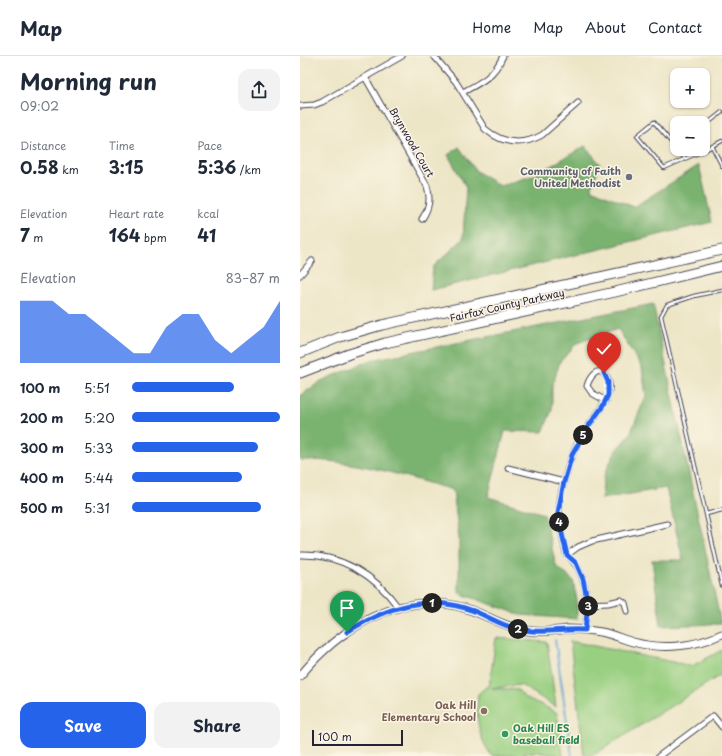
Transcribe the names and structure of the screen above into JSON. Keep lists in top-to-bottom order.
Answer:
{
  "streets": {
    "highway": ["Fairfax County Parkway"],
    "street": ["Brynwood Court"]
  },
  "places": ["Community of Faith United Methodist", "Oak Hill Elementary School", "Oak Hill ES baseball field"],
  "scale_bar": "100 m",
  "page": {
    "header": "Map",
    "nav": [
      "Home",
      "Map",
      "About",
      "Contact"
    ],
    "heading": ["Morning run", "09:02"],
    "map_buttons": ["+", "−"],
    "stats": [
      ["Distance", "0.58 km"],
      ["Time", "3:15"],
      ["Pace", "5:36 /km"],
      ["Elevation", "7 m"],
      ["Heart rate", "164 bpm"],
      ["kcal", "41"]
    ],
    "chart": ["Elevation", "83–87 m"],
    "list": [
      {
        "name": "100 m",
        "note": "5:51"
      },
      {
        "name": "200 m",
        "note": "5:20"
      },
      {
        "name": "300 m",
        "note": "5:33"
      },
      {
        "name": "400 m",
        "note": "5:44"
      },
      {
        "name": "500 m",
        "note": "5:31"
      }
    ],
    "pins": [
      "5",
      "4",
      "1",
      "3",
      "2"
    ],
    "buttons": ["Save", "Share"],
    "scale": "100 m"
  }
}
